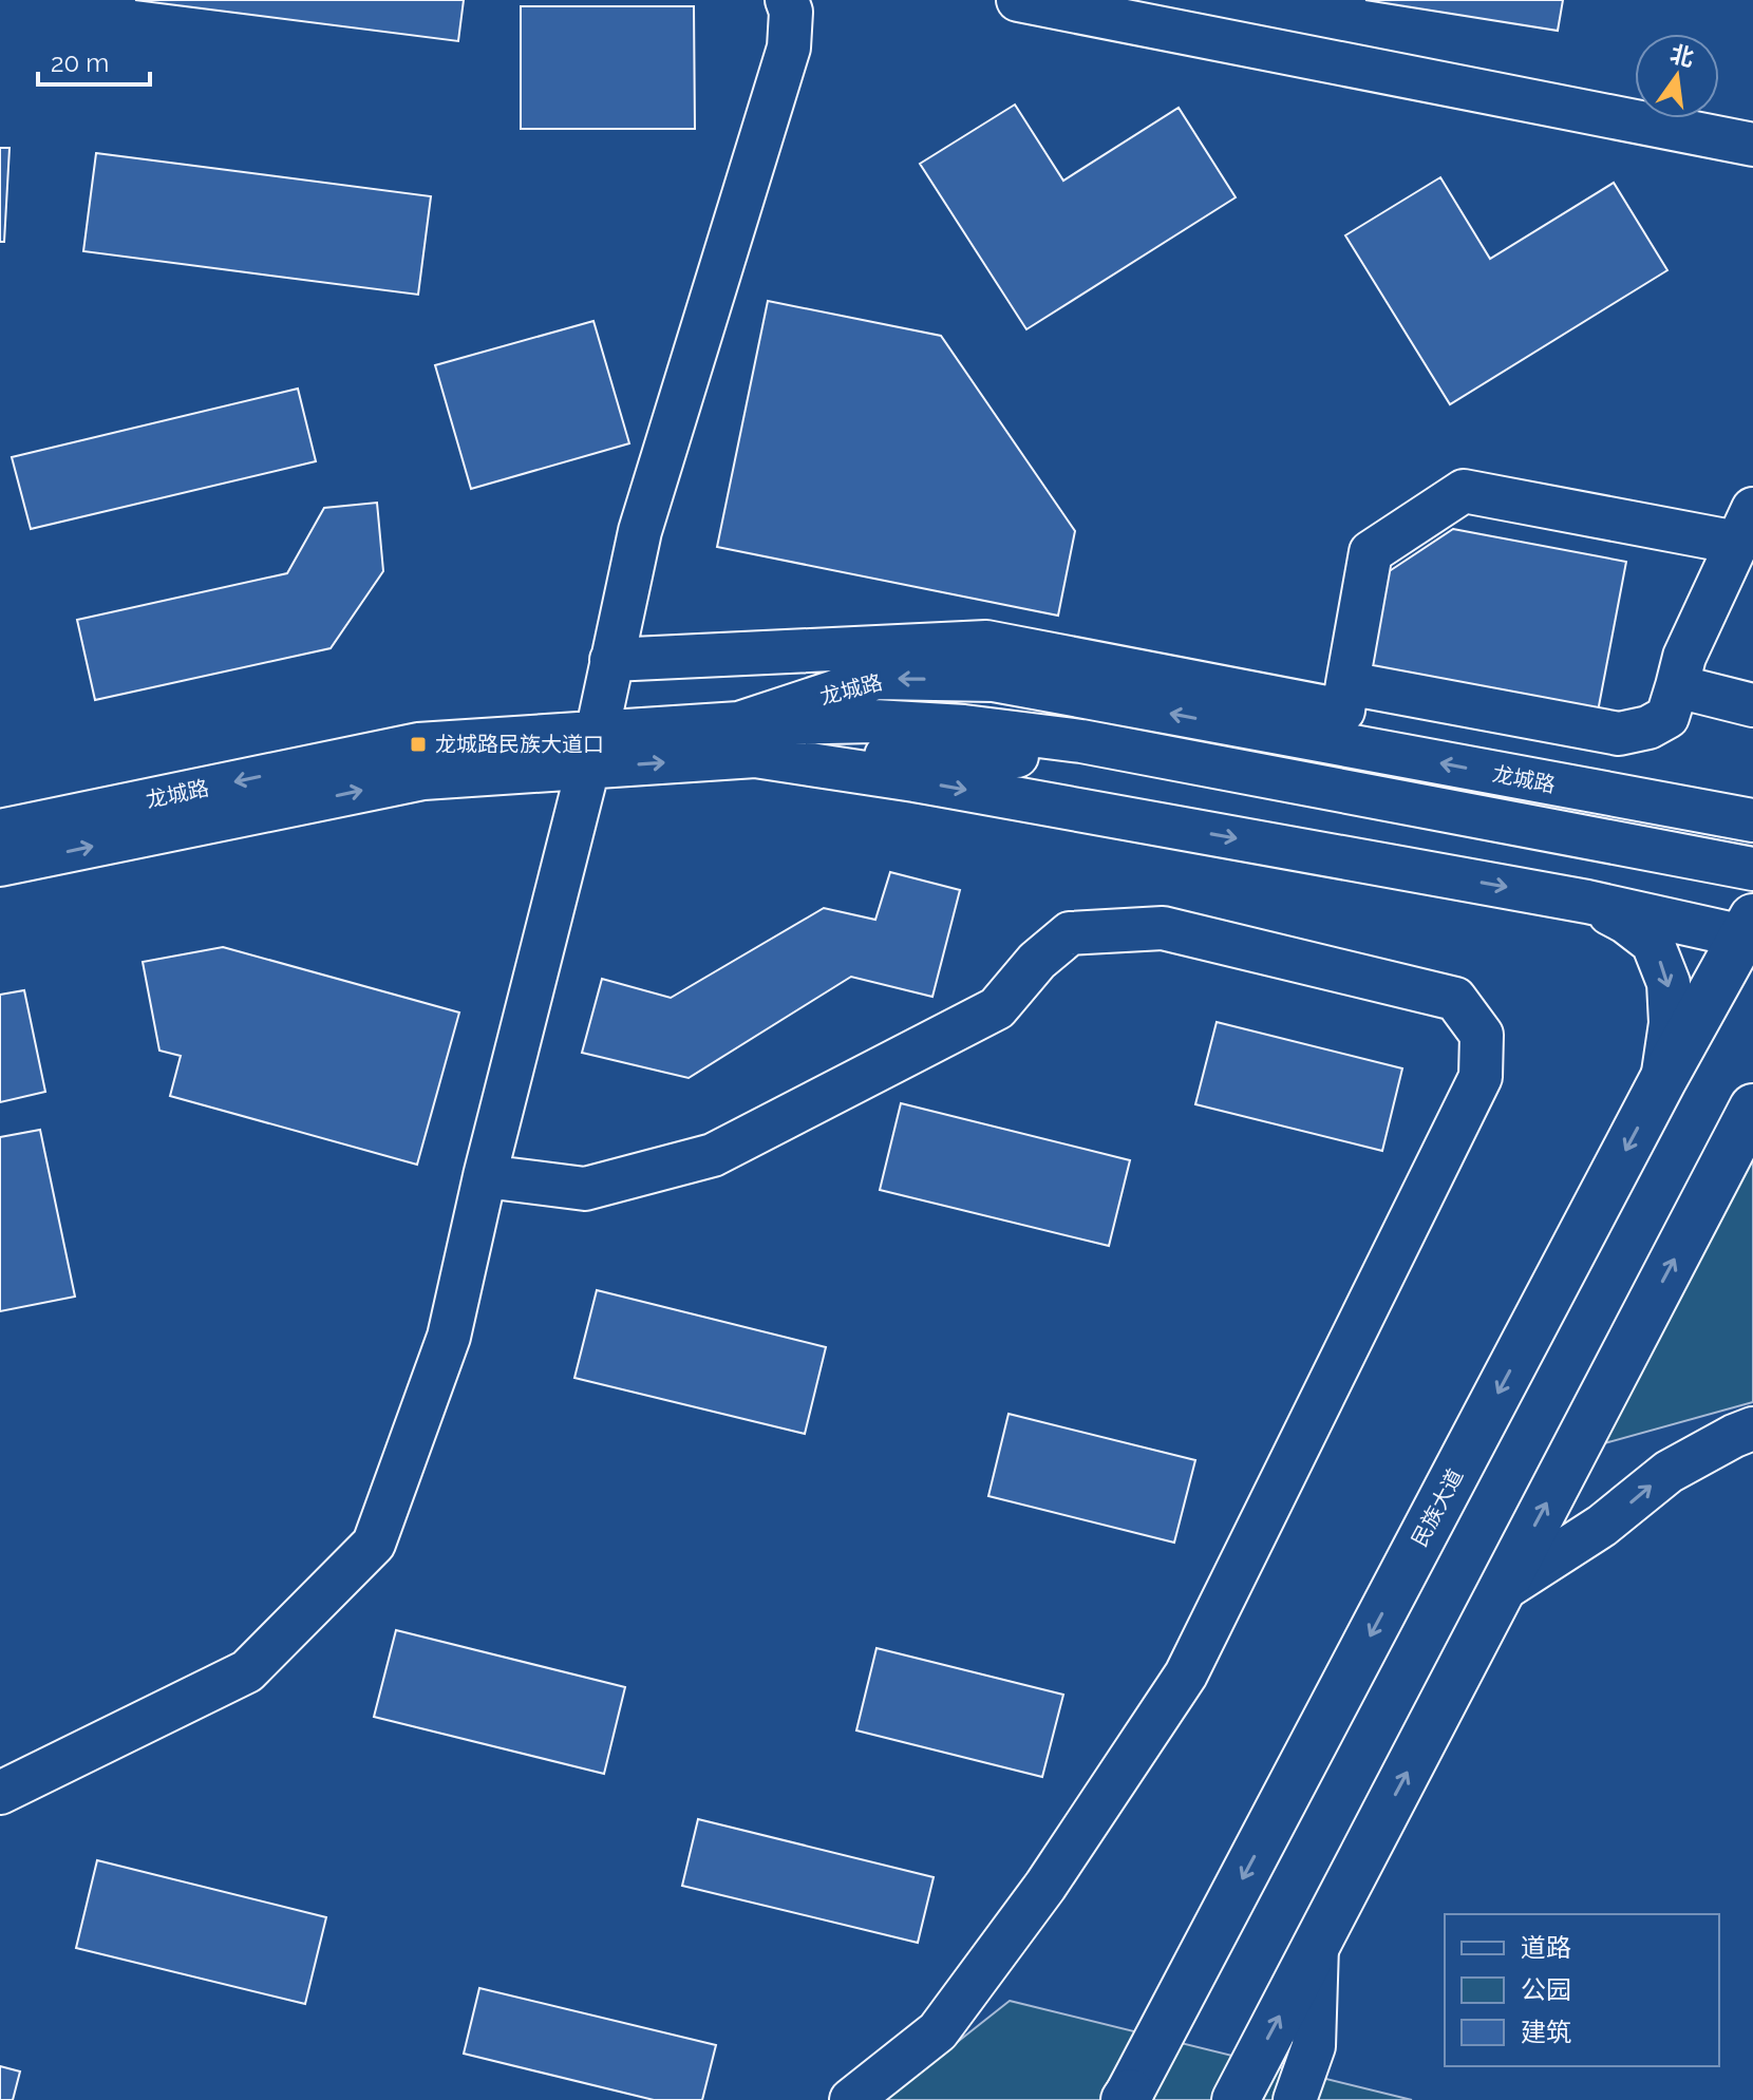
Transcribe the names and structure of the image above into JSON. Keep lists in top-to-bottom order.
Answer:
{
  "streets": {
    "main road": ["民族大道"],
    "street": ["龙城路"]
  },
  "crossings": [
    ["龙城路", "民族大道"]
  ],
  "places": {
    "transit": ["龙城路民族大道口"]
  },
  "legend": ["道路", "公园", "建筑"],
  "scale_bar": "20 m",
  "north": "top"
}
